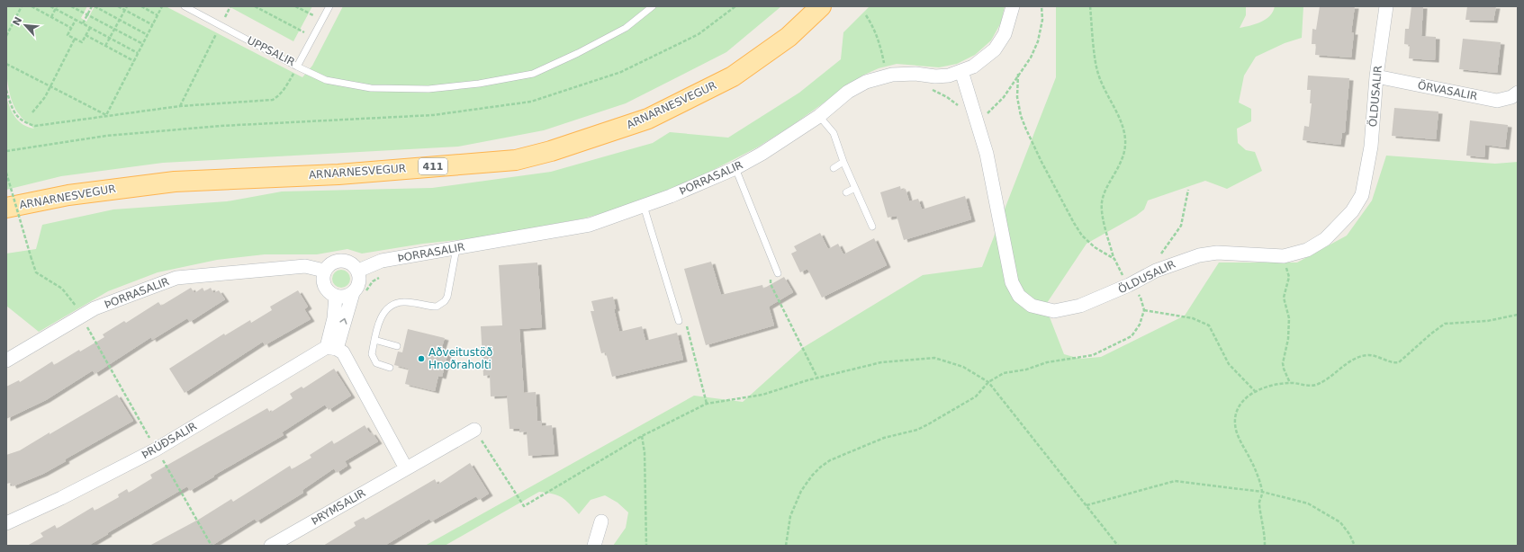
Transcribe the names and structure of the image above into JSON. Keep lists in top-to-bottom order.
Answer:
{
  "streets": {
    "main road": ["ARNARNESVEGUR", "411"],
    "street": [
      "ÖRVASALIR",
      "ÖLDUSALIR",
      "ÞORRASALIR",
      "ÞRÚÐSALIR",
      "ÞRYMSALIR"
    ],
    "lane": ["UPPSALIR"]
  },
  "crossings": [
    ["ÖRVASALIR", "ÖLDUSALIR"],
    ["ÖLDUSALIR", "ÞORRASALIR"]
  ],
  "places": ["Aðveitustöð Hnoðraholti"],
  "north": "top left"
}
